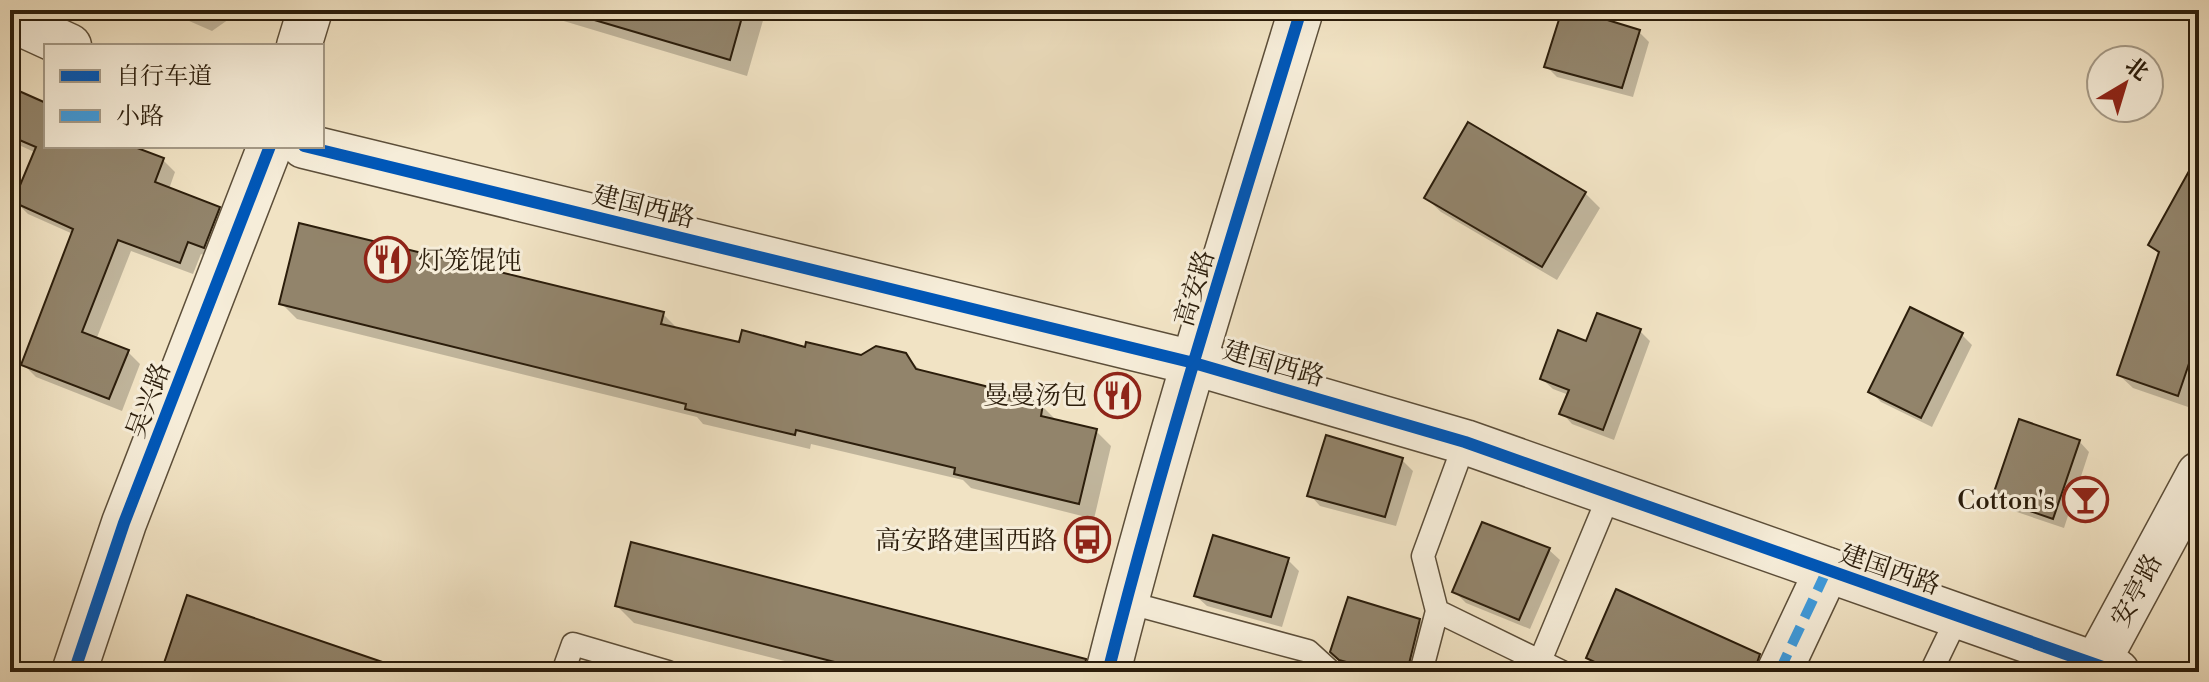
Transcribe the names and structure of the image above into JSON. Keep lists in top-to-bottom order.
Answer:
{
  "streets": {
    "street": [
      "建国西路",
      "高安路",
      "吴兴路",
      "安亭路"
    ]
  },
  "crossings": [
    ["建国西路", "高安路"],
    ["建国西路", "安亭路"]
  ],
  "places": {
    "restaurant": ["灯笼馄饨", "曼曼汤包"],
    "bar": ["Cotton's"],
    "bus stop": ["高安路建国西路"]
  },
  "legend": ["自行车道", "小路"],
  "north": "top right"
}
